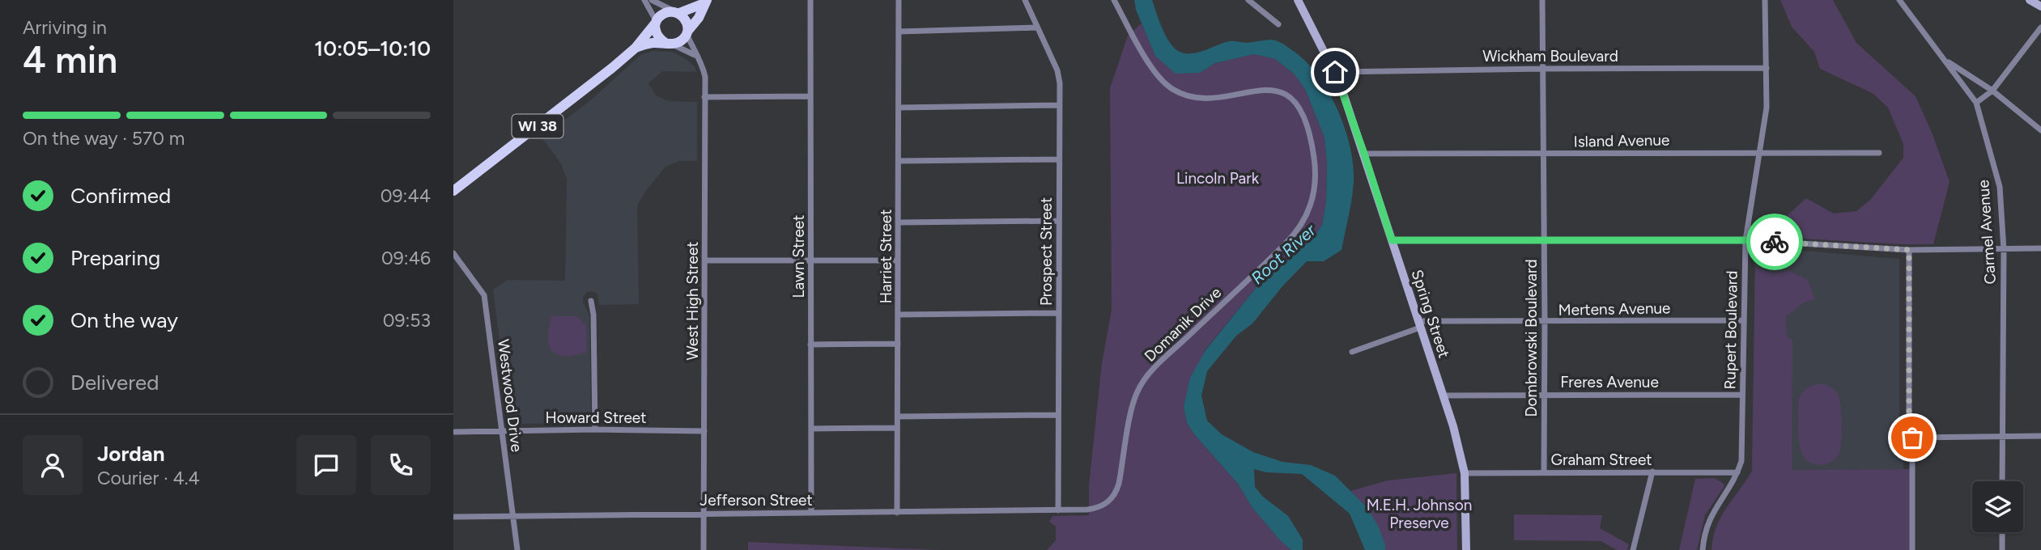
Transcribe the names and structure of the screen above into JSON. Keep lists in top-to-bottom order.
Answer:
{
  "streets": {
    "main road": ["WI 38", "Spring Street"],
    "street": [
      "Wickham Boulevard",
      "Island Avenue",
      "Carmel Avenue",
      "Prospect Street",
      "Lawn Street",
      "Harriet Street",
      "West High Street",
      "Mertens Avenue",
      "Domanik Drive",
      "Rupert Boulevard",
      "Dombrowski Boulevard",
      "Freres Avenue",
      "Westwood Drive",
      "Howard Street",
      "Graham Street",
      "Jefferson Street"
    ]
  },
  "crossings": [
    ["Wickham Boulevard", "Spring Street"],
    ["Wickham Boulevard", "Rupert Boulevard"],
    ["Wickham Boulevard", "Dombrowski Boulevard"],
    ["WI 38", "West High Street"],
    ["Island Avenue", "Spring Street"],
    ["Island Avenue", "Rupert Boulevard"],
    ["Island Avenue", "Dombrowski Boulevard"],
    ["Prospect Street", "Domanik Drive"],
    ["Prospect Street", "Jefferson Street"],
    ["Lawn Street", "Jefferson Street"],
    ["Harriet Street", "Jefferson Street"],
    ["West High Street", "Howard Street"],
    ["West High Street", "Jefferson Street"],
    ["Mertens Avenue", "Spring Street"],
    ["Mertens Avenue", "Rupert Boulevard"],
    ["Mertens Avenue", "Dombrowski Boulevard"],
    ["Spring Street", "Freres Avenue"],
    ["Spring Street", "Graham Street"],
    ["Domanik Drive", "Jefferson Street"],
    ["Rupert Boulevard", "Freres Avenue"],
    ["Rupert Boulevard", "Graham Street"],
    ["Dombrowski Boulevard", "Freres Avenue"],
    ["Dombrowski Boulevard", "Graham Street"],
    ["Westwood Drive", "Howard Street"],
    ["Westwood Drive", "Jefferson Street"]
  ],
  "water": ["Root River"],
  "parks": ["Lincoln Park", "M.E.H. Johnson Preserve"],
  "page": {
    "heading": ["4 min", "Arriving in", "10:05–10:10"],
    "panel": ["Jordan", "Courier · 4.4"],
    "bar": "On the way · 570 m",
    "list": [
      ["Confirmed", "09:44"],
      ["Preparing", "09:46"],
      ["On the way", "09:53"],
      "Delivered"
    ]
  }
}
